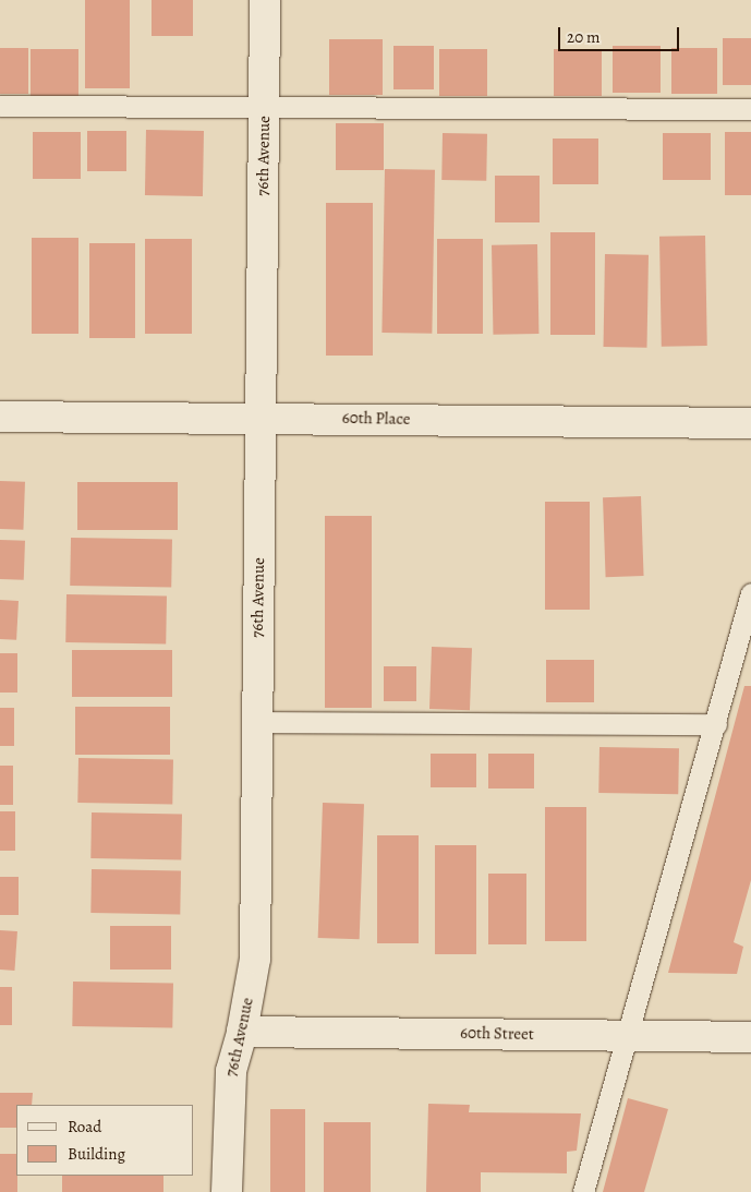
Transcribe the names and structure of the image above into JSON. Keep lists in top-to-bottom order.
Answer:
{
  "streets": {
    "street": ["76th Avenue", "60th Place", "60th Street"]
  },
  "crossings": [
    ["76th Avenue", "60th Place"],
    ["76th Avenue", "60th Street"]
  ],
  "legend": ["Road", "Building"],
  "scale_bar": "20 m"
}
